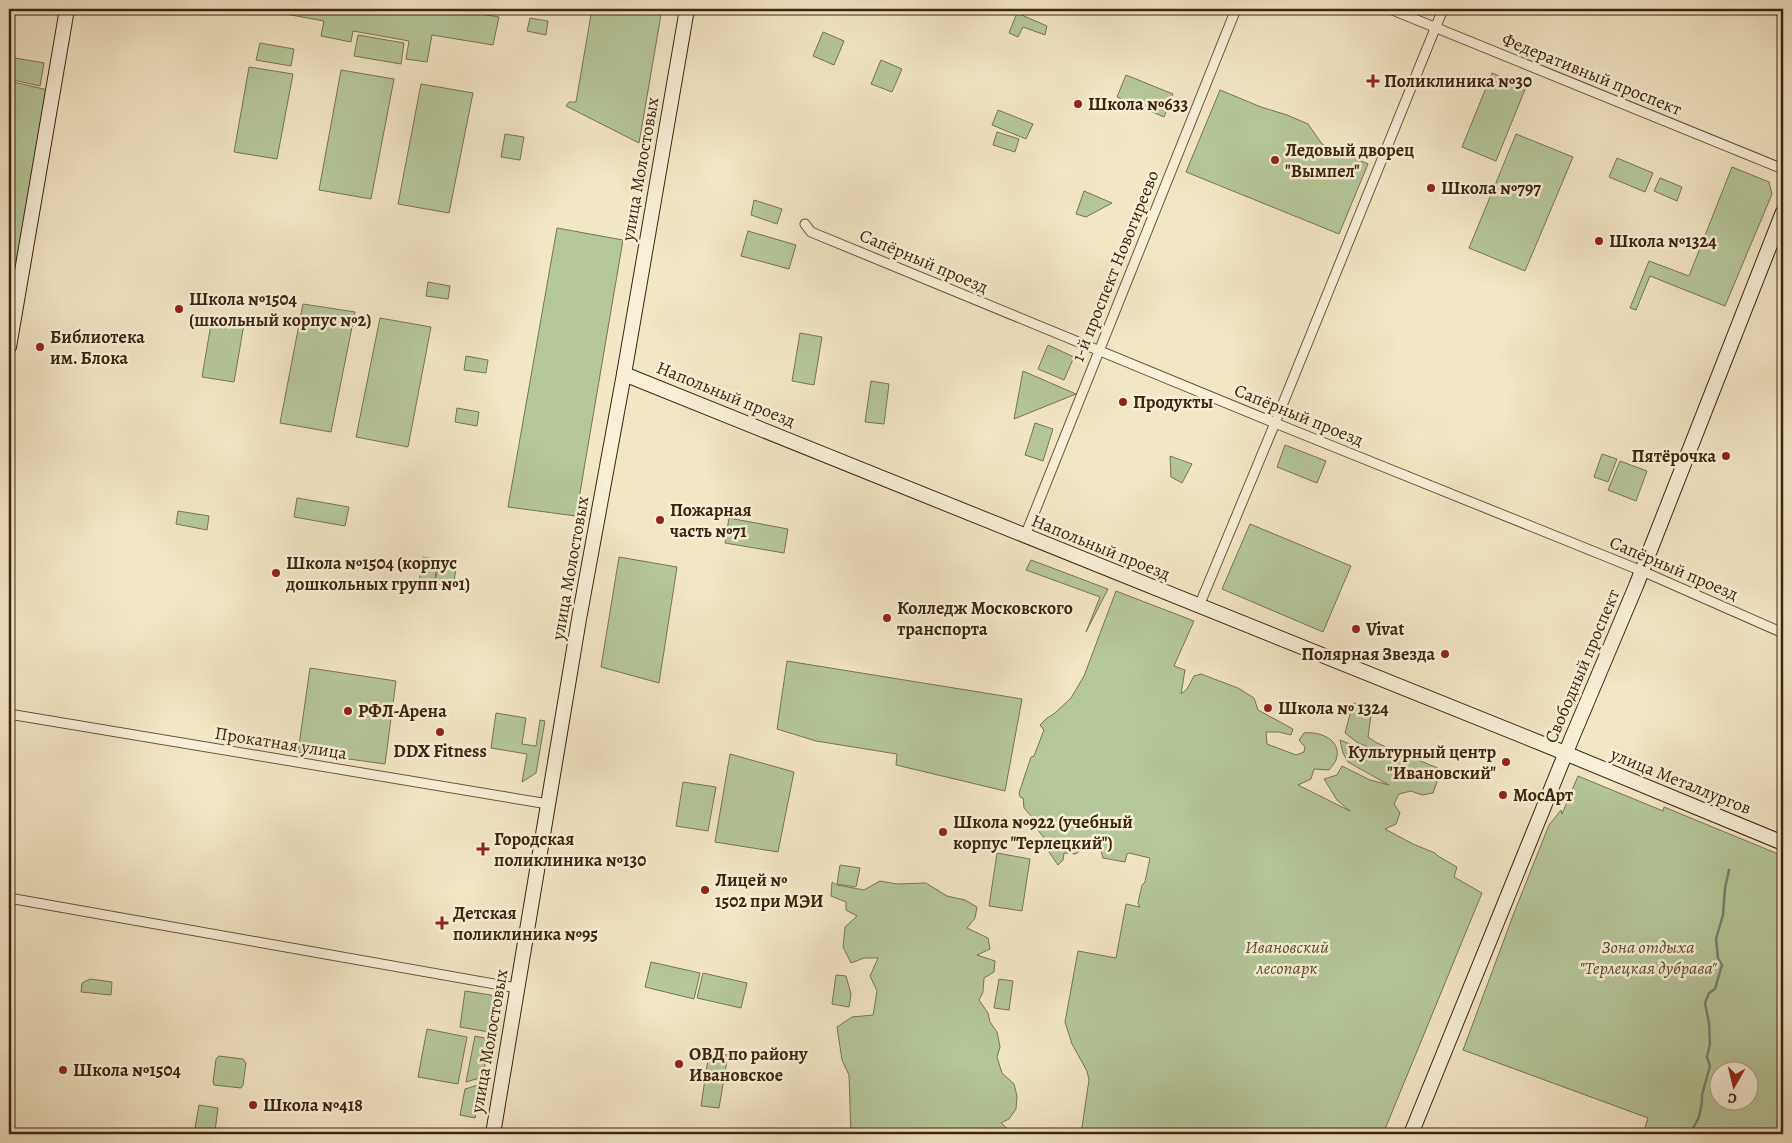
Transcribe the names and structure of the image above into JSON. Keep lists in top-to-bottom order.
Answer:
{
  "streets": {
    "street": [
      "Федеративный проспект",
      "улица Молостовых",
      "Сапёрный проезд",
      "1-й проспект Новогиреево",
      "Напольный проезд",
      "Свободный проспект",
      "Прокатная улица",
      "улица Металлургов"
    ]
  },
  "crossings": [
    ["улица Молостовых", "Напольный проезд"],
    ["улица Молостовых", "Прокатная улица"],
    ["Сапёрный проезд", "1-й проспект Новогиреево"],
    ["Сапёрный проезд", "Свободный проспект"],
    ["1-й проспект Новогиреево", "Напольный проезд"],
    ["Напольный проезд", "Свободный проспект"],
    ["Напольный проезд", "улица Металлургов"],
    ["Свободный проспект", "улица Металлургов"]
  ],
  "parks": ["Ивановский лесопарк", "Зона отдыха \"Терлецкая дубрава\""],
  "places": {
    "health": ["Поликлиника №30", "Городская поликлиника №130", "Детская поликлиника №95"],
    "other": [
      "Школа №633",
      "Ледовый дворец \"Вымпел\"",
      "Школа №797",
      "Школа №1324",
      "Школа №1504 (школьный корпус №2)",
      "Библиотека им. Блока",
      "Продукты",
      "Пятёрочка",
      "Пожарная часть №71",
      "Школа №1504 (корпус дошкольных групп №1)",
      "Колледж Московского транспорта",
      "Vivat",
      "Полярная Звезда",
      "Школа № 1324",
      "РФЛ-Арена",
      "DDX Fitness",
      "Культурный центр \"Ивановский\"",
      "МосАрт",
      "Школа №922 (учебный корпус \"Терлецкий\")",
      "Лицей № 1502 при МЭИ",
      "ОВД по району Ивановское",
      "Школа №1504",
      "Школа №418"
    ]
  },
  "north": "bottom"
}
